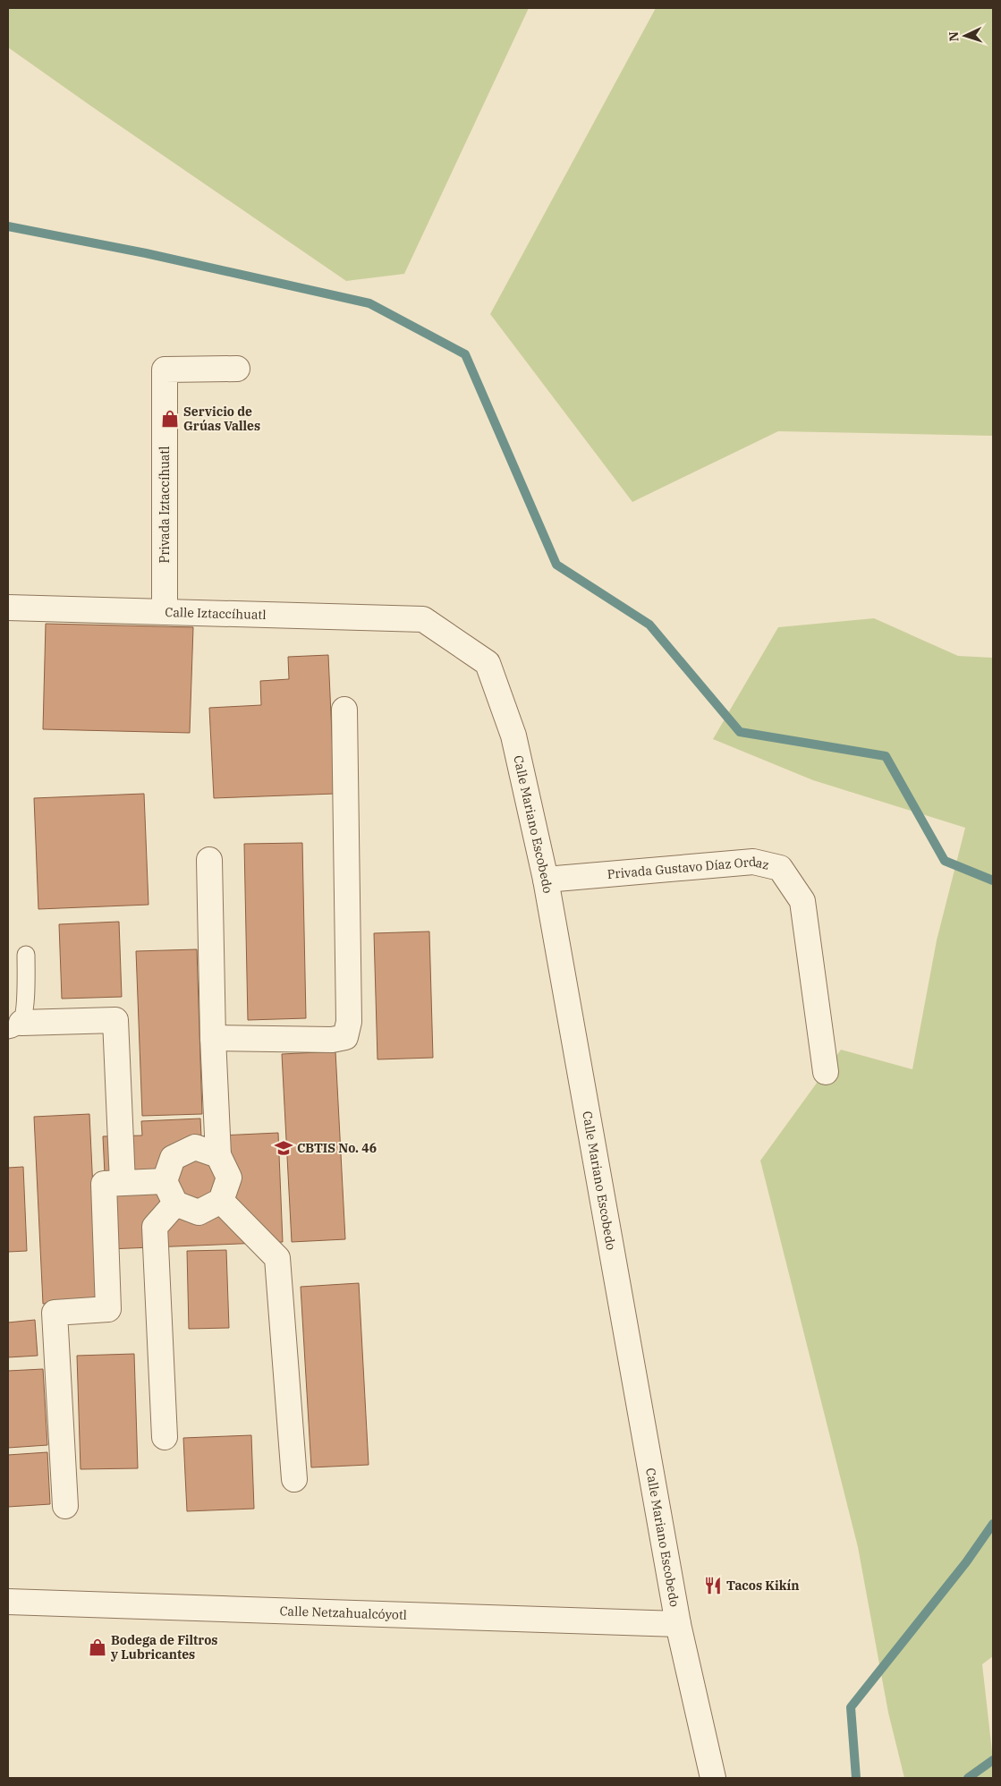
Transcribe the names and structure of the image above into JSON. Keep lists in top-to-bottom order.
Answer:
{
  "streets": {
    "street": [
      "Privada Iztaccíhuatl",
      "Calle Iztaccíhuatl",
      "Calle Mariano Escobedo",
      "Privada Gustavo Díaz Ordaz",
      "Calle Netzahualcóyotl"
    ]
  },
  "crossings": [
    ["Privada Iztaccíhuatl", "Calle Iztaccíhuatl"],
    ["Calle Iztaccíhuatl", "Calle Mariano Escobedo"],
    ["Calle Mariano Escobedo", "Privada Gustavo Díaz Ordaz"],
    ["Calle Mariano Escobedo", "Calle Netzahualcóyotl"]
  ],
  "places": {
    "shop": ["Servicio de Grúas Valles", "Bodega de Filtros y Lubricantes"],
    "school or university": ["CBTIS No. 46"],
    "restaurant": ["Tacos Kikín"]
  },
  "north": "left"
}
